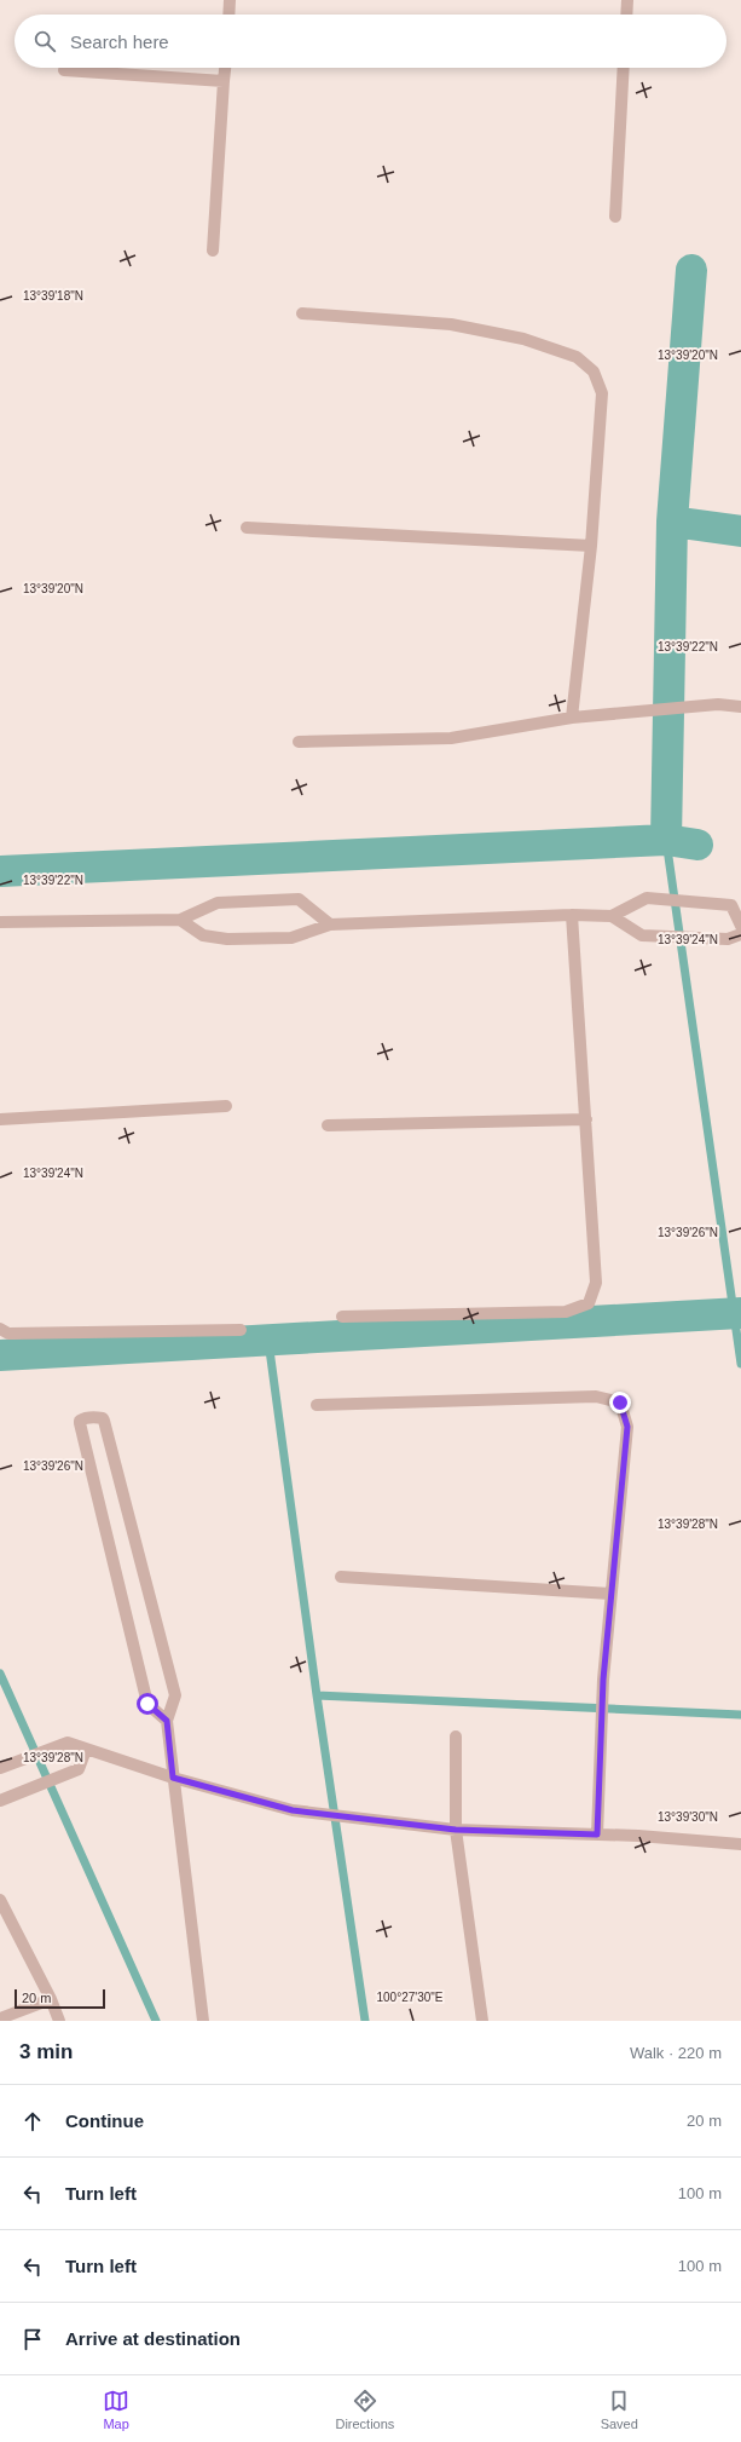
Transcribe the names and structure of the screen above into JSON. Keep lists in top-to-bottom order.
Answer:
{
  "scale_bar": "20 m",
  "page": {
    "search": "Search here",
    "scale": "20 m",
    "heading": ["3 min", "Walk · 220 m"],
    "list": [
      ["Continue", "20 m"],
      ["Turn left", "100 m"],
      ["Turn left", "100 m"],
      "Arrive at destination"
    ],
    "nav": ["Map", "Directions", "Saved"]
  },
  "coordinates": [
    "13°39'18\"N",
    "13°39'20\"N",
    "13°39'22\"N",
    "13°39'24\"N",
    "13°39'26\"N",
    "13°39'28\"N",
    "13°39'30\"N",
    "100°27'30\"E"
  ]
}
